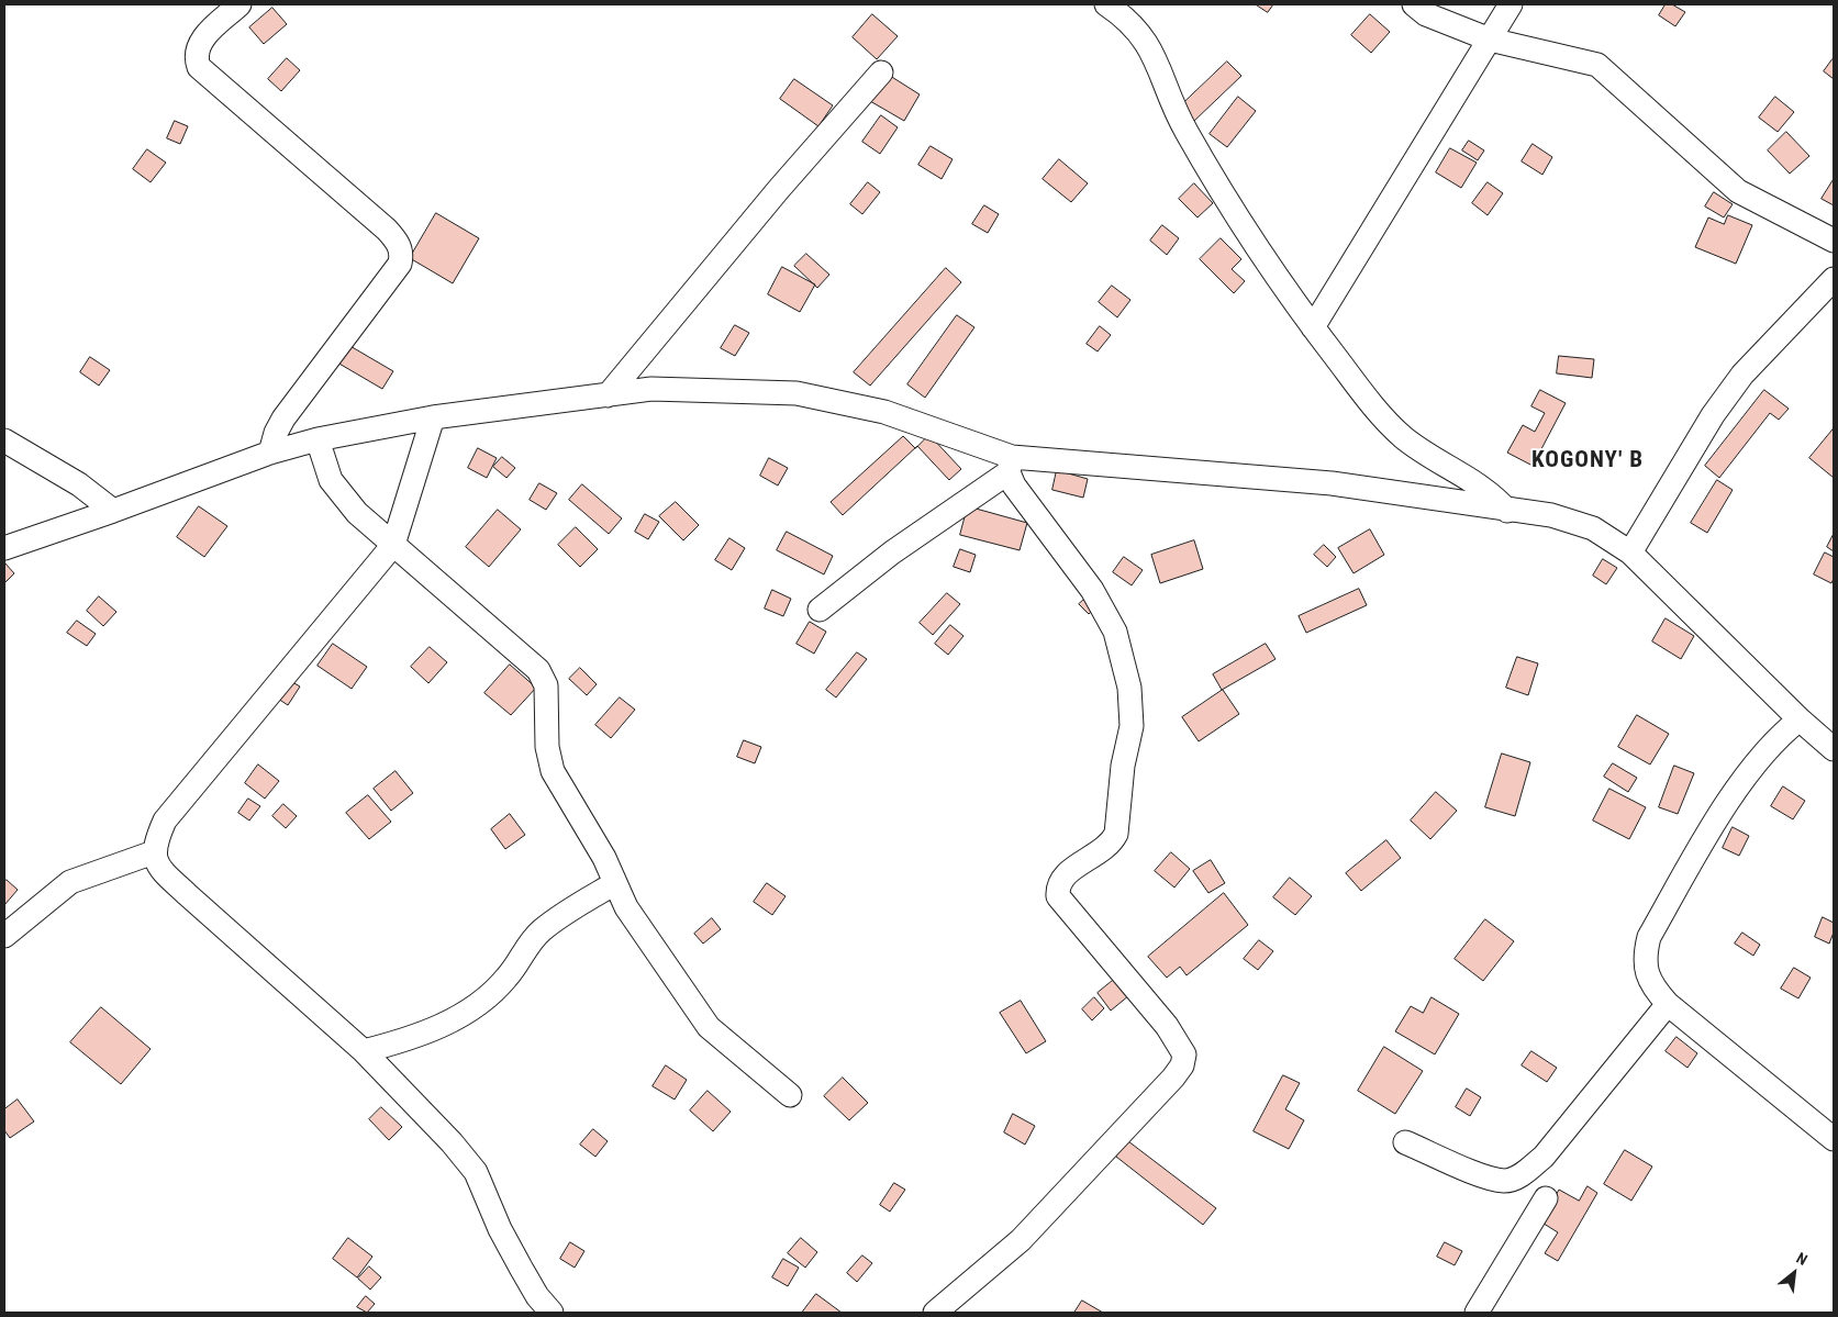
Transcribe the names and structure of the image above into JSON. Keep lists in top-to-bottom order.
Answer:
{
  "districts": ["KOGONY' B"],
  "north": "top right"
}
